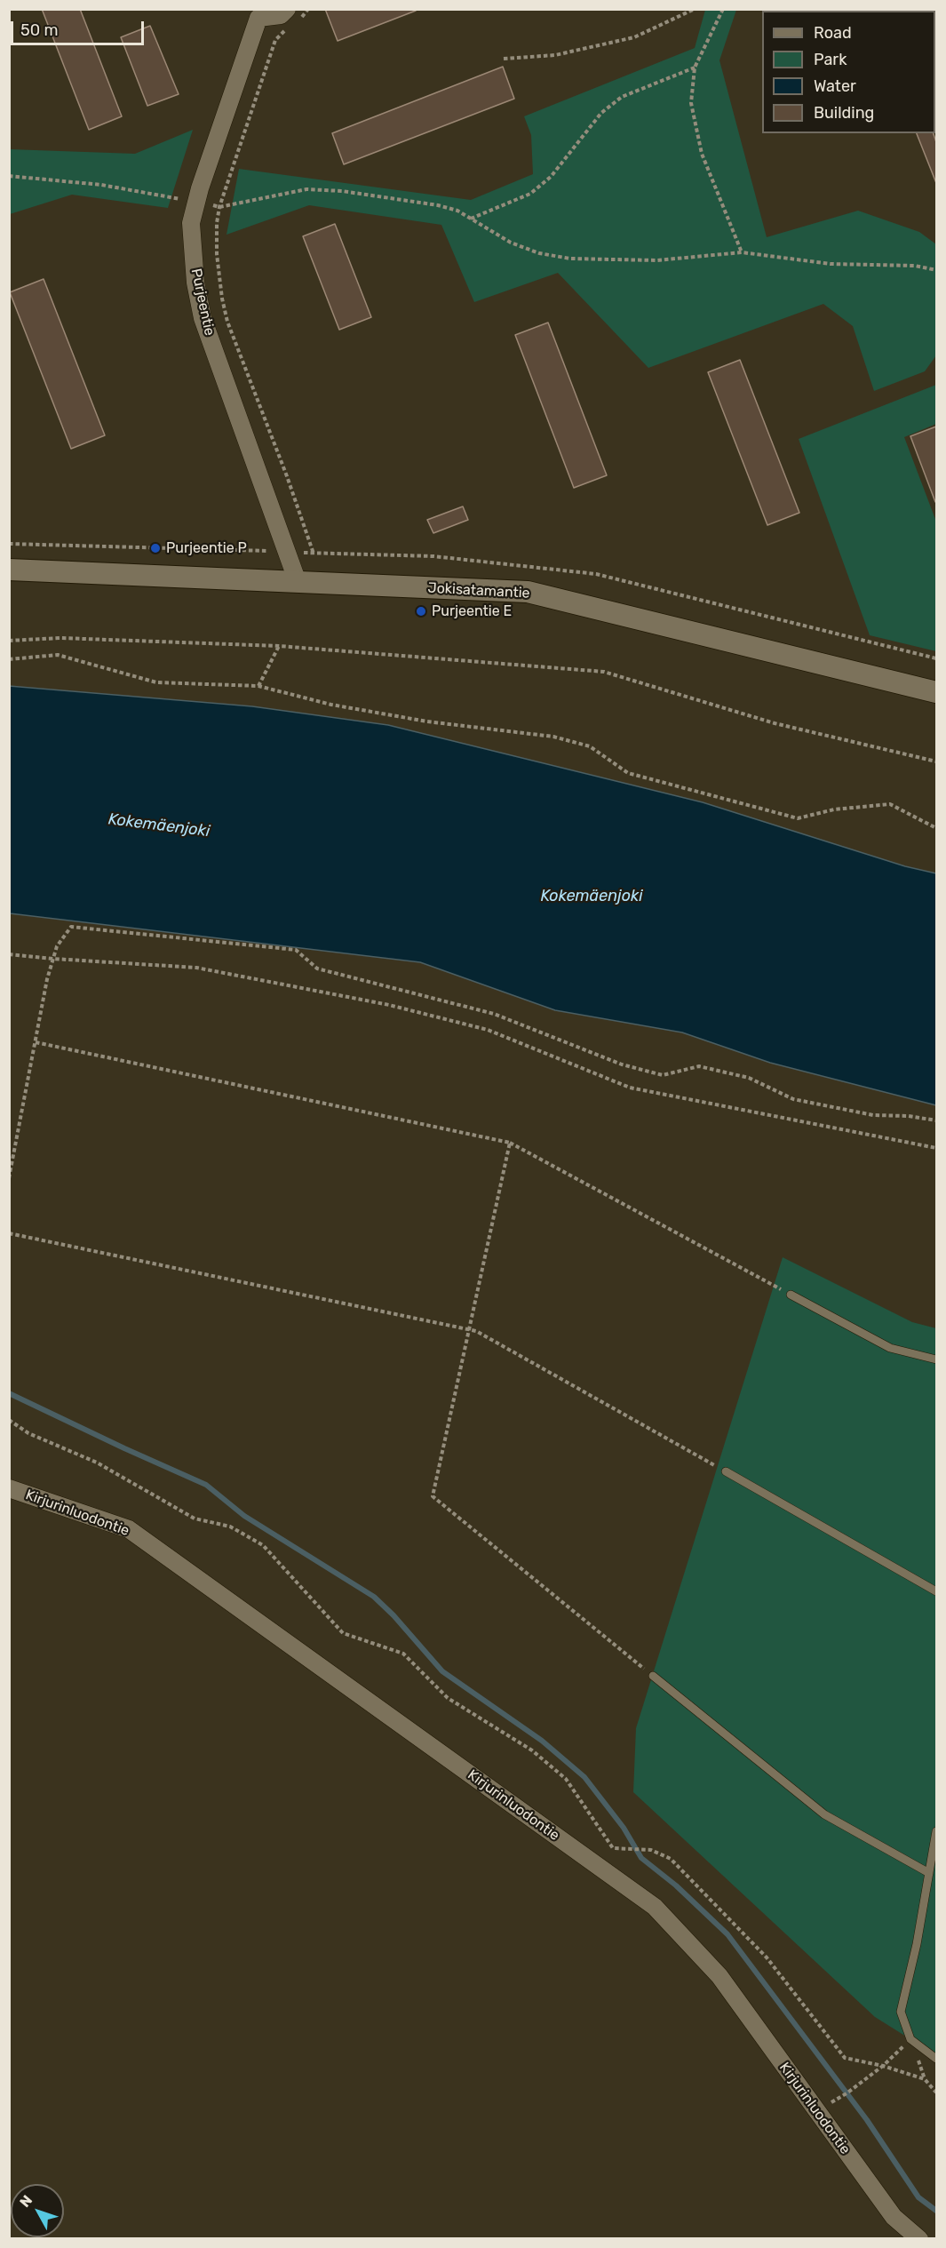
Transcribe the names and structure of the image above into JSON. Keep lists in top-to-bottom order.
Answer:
{
  "streets": {
    "street": ["Purjeentie", "Jokisatamantie", "Kirjurinluodontie"]
  },
  "crossings": [
    ["Purjeentie", "Jokisatamantie"]
  ],
  "water": ["Kokemäenjoki"],
  "places": ["Purjeentie P", "Purjeentie E"],
  "legend": [
    "Road",
    "Park",
    "Water",
    "Building"
  ],
  "scale_bar": "50 m",
  "north": "top left"
}
